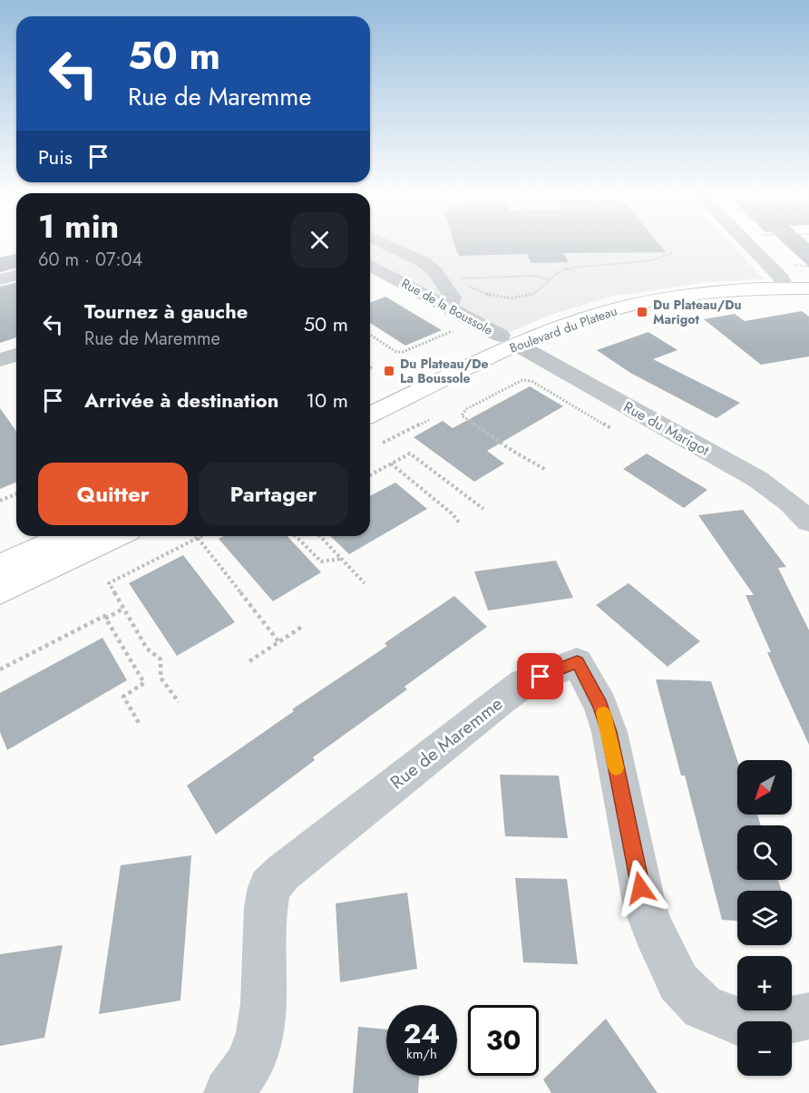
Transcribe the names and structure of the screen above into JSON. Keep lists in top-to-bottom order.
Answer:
{
  "streets": {
    "main road": ["Boulevard du Plateau"],
    "street": ["Rue de la Boussole", "Rue du Marigot", "Rue de Maremme"]
  },
  "crossings": [
    ["Rue de la Boussole", "Boulevard du Plateau"],
    ["Rue de la Boussole", "Rue du Marigot"],
    ["Boulevard du Plateau", "Rue du Marigot"]
  ],
  "places": {
    "transit": ["Du Plateau/Du Marigot", "Du Plateau/De La Boussole"]
  },
  "north": "bottom left",
  "page": {
    "turn": ["50 m", "Rue de Maremme"],
    "then": "Puis",
    "heading": ["1 min", "60 m · 07:04"],
    "list": [
      {
        "name": "Tournez à gauche",
        "note": "Rue de Maremme",
        "value": "50 m"
      },
      {
        "name": "Arrivée à destination",
        "value": "10 m"
      }
    ],
    "buttons": ["Quitter", "Partager"],
    "map_buttons": ["+", "−"],
    "speed": "24 km/h",
    "limit": "30"
  }
}
